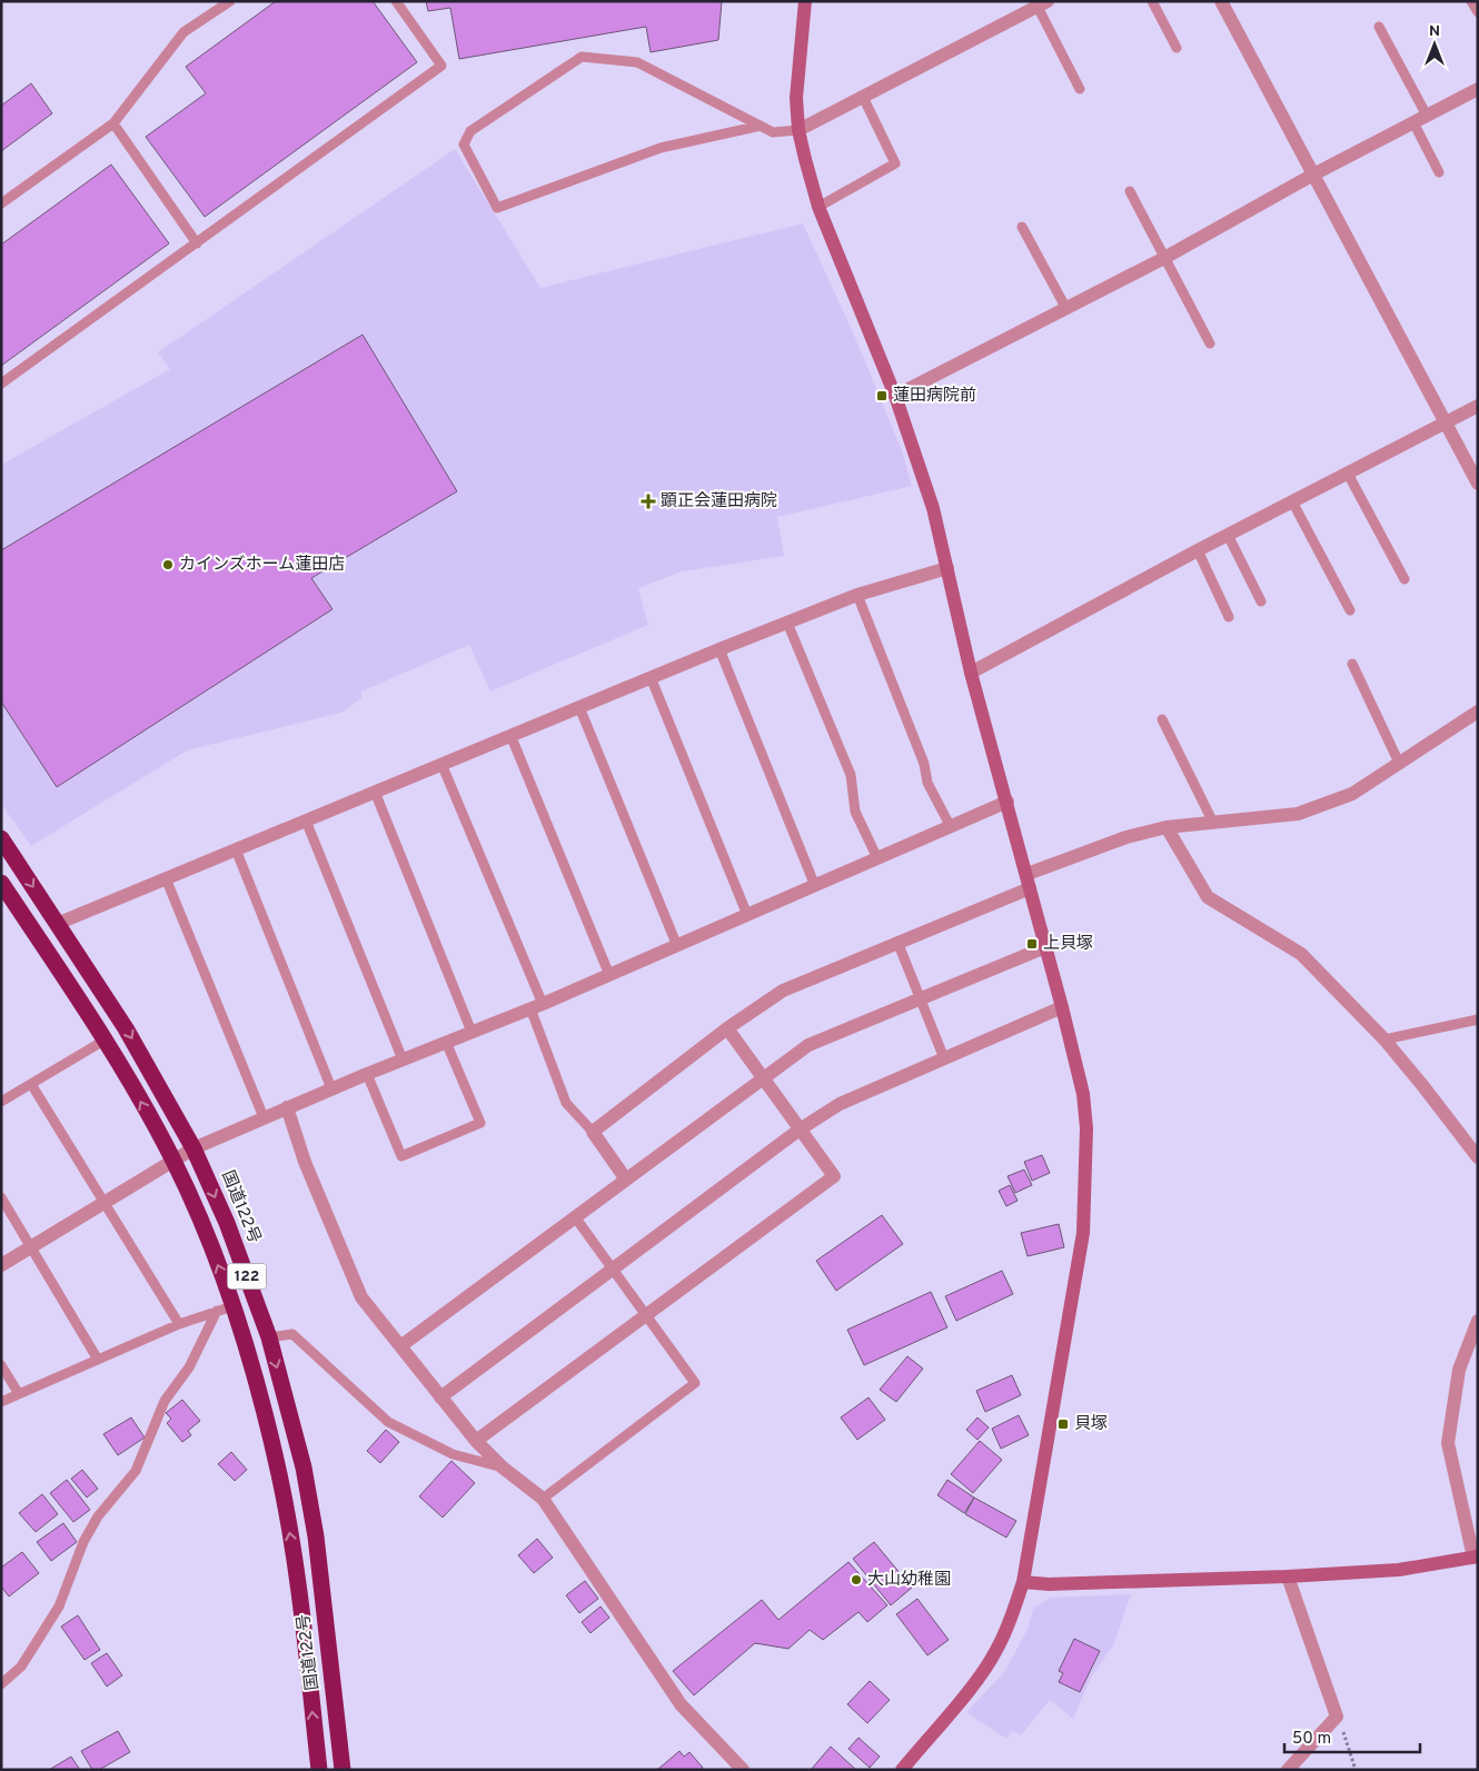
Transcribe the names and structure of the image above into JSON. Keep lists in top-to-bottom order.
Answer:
{
  "streets": {
    "highway": ["国道122号", "122"]
  },
  "places": {
    "transit": ["蓮田病院前", "上貝塚", "貝塚"],
    "health": ["顕正会蓮田病院"],
    "other": ["カインズホーム蓮田店", "大山幼稚園"]
  },
  "scale_bar": "50 m",
  "north": "top"
}
